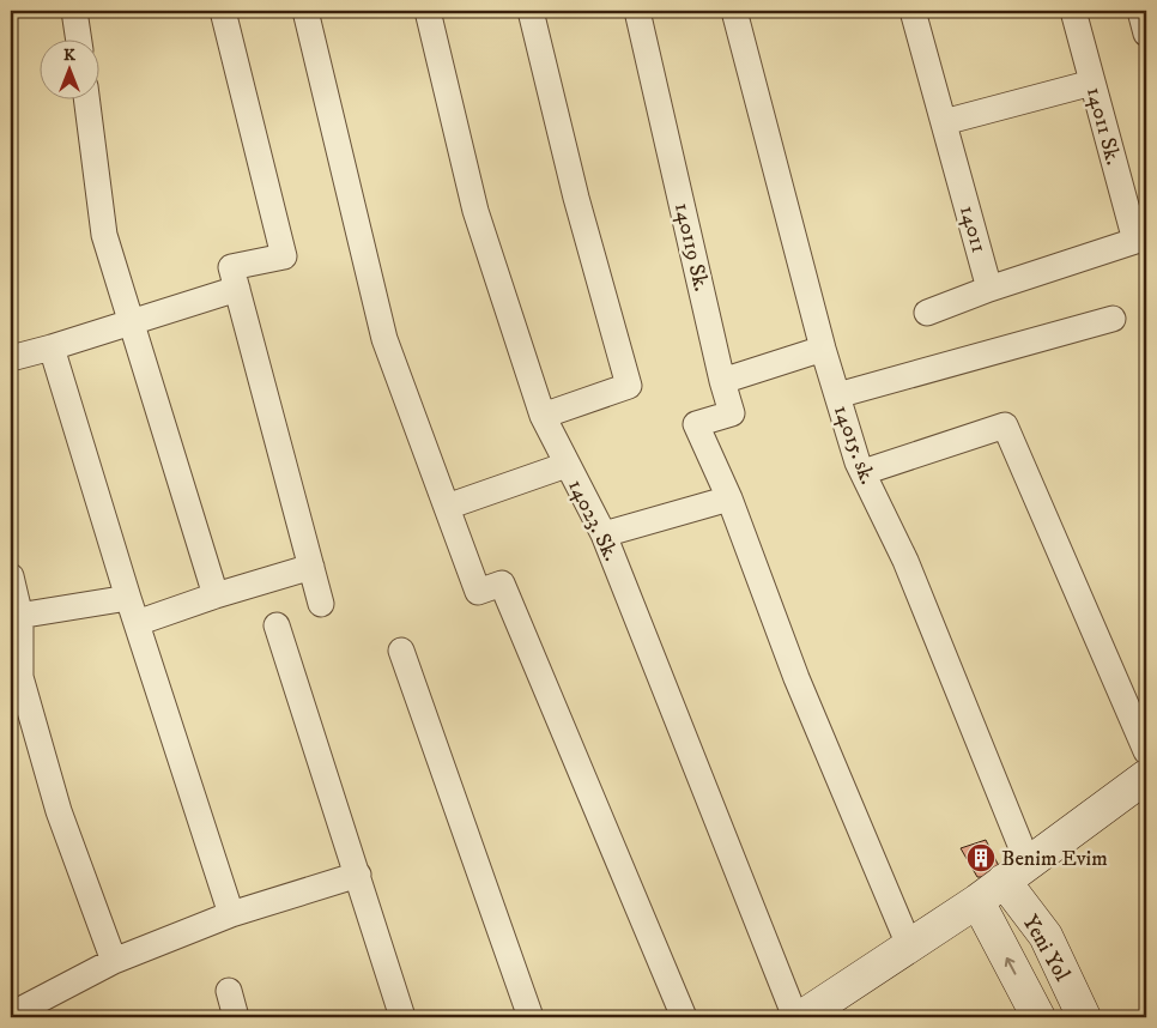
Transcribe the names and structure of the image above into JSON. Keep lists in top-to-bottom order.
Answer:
{
  "streets": {
    "main road": ["Yeni Yol"],
    "street": [
      "14011 Sk.",
      "14011",
      "140119 Sk.",
      "14015. sk.",
      "14023. Sk."
    ]
  },
  "crossings": [
    ["14015. sk.", "Yeni Yol"]
  ],
  "places": {
    "building": ["Benim Evim"]
  },
  "north": "top"
}
